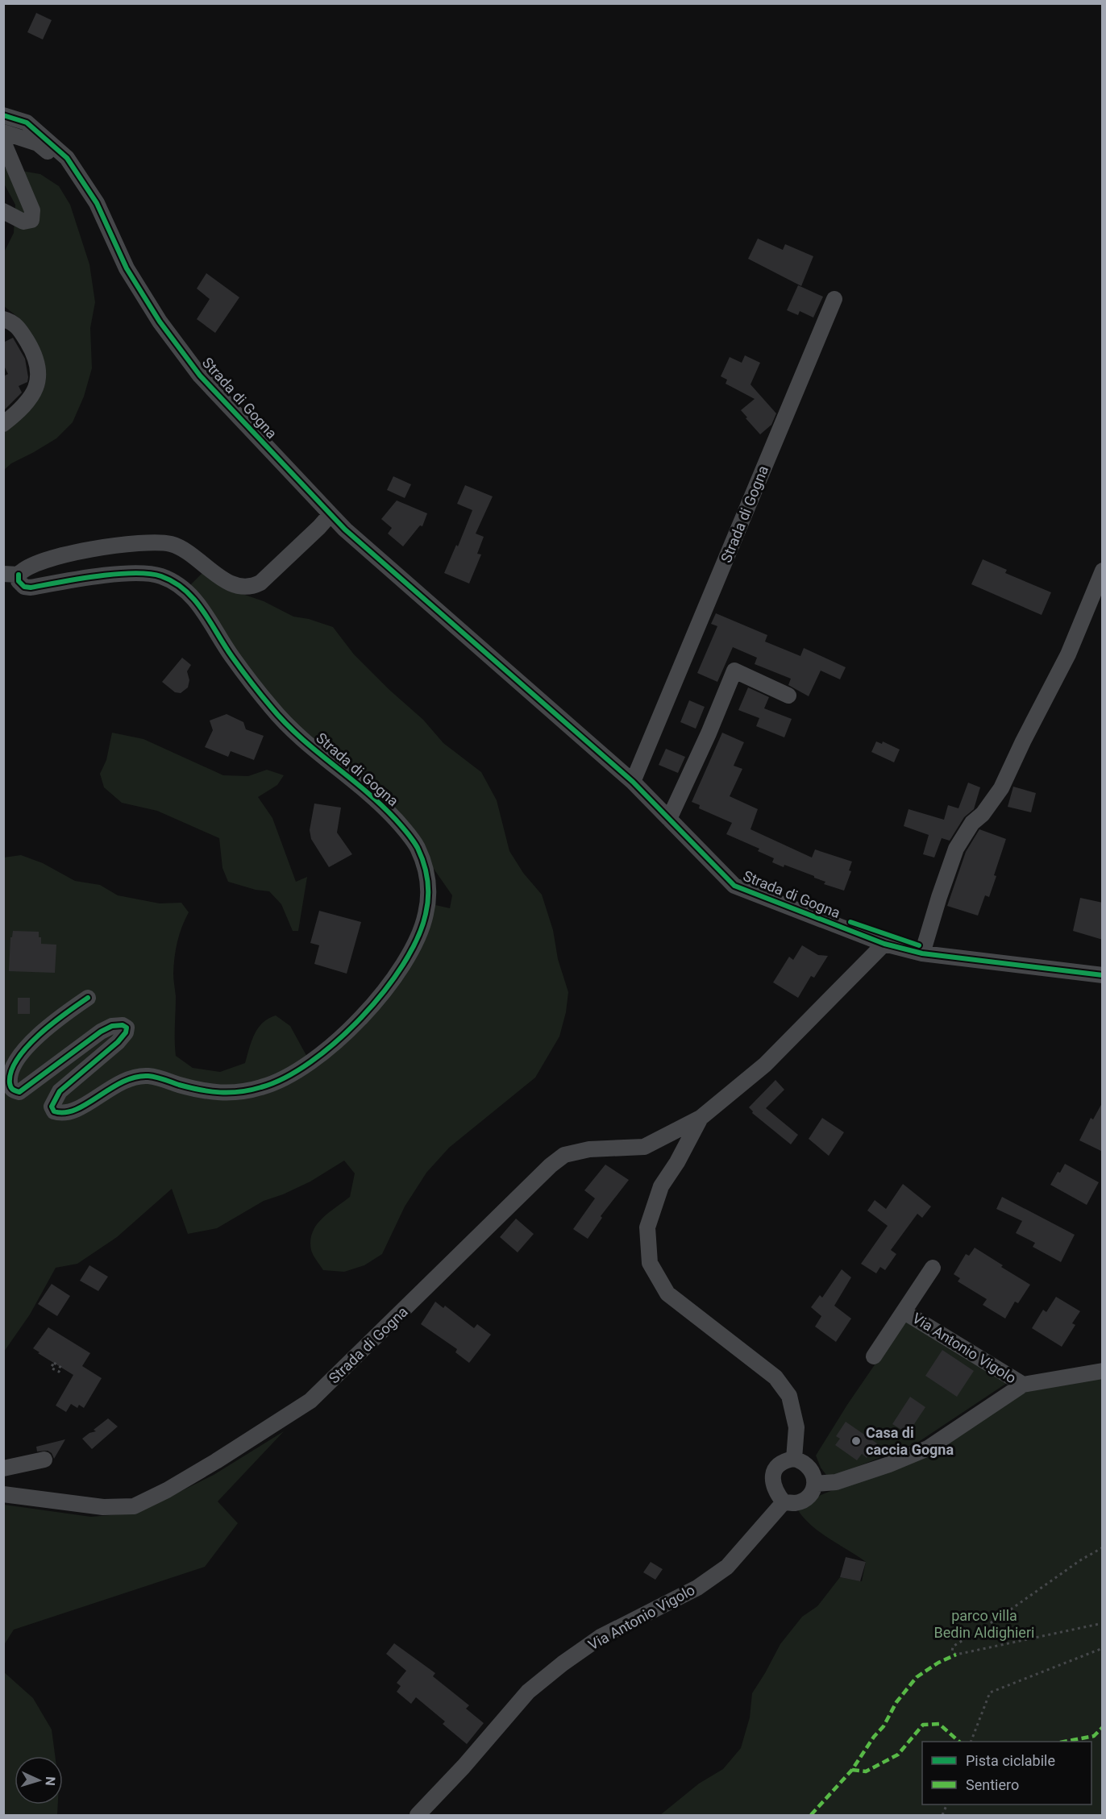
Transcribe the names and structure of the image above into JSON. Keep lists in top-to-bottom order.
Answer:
{
  "streets": {
    "street": ["Strada di Gogna", "Via Antonio Vigolo"]
  },
  "crossings": [
    ["Strada di Gogna", "Via Antonio Vigolo"]
  ],
  "parks": ["parco villa Bedin Aldighieri"],
  "places": ["Casa di caccia Gogna"],
  "legend": ["Pista ciclabile", "Sentiero"],
  "north": "right"
}
